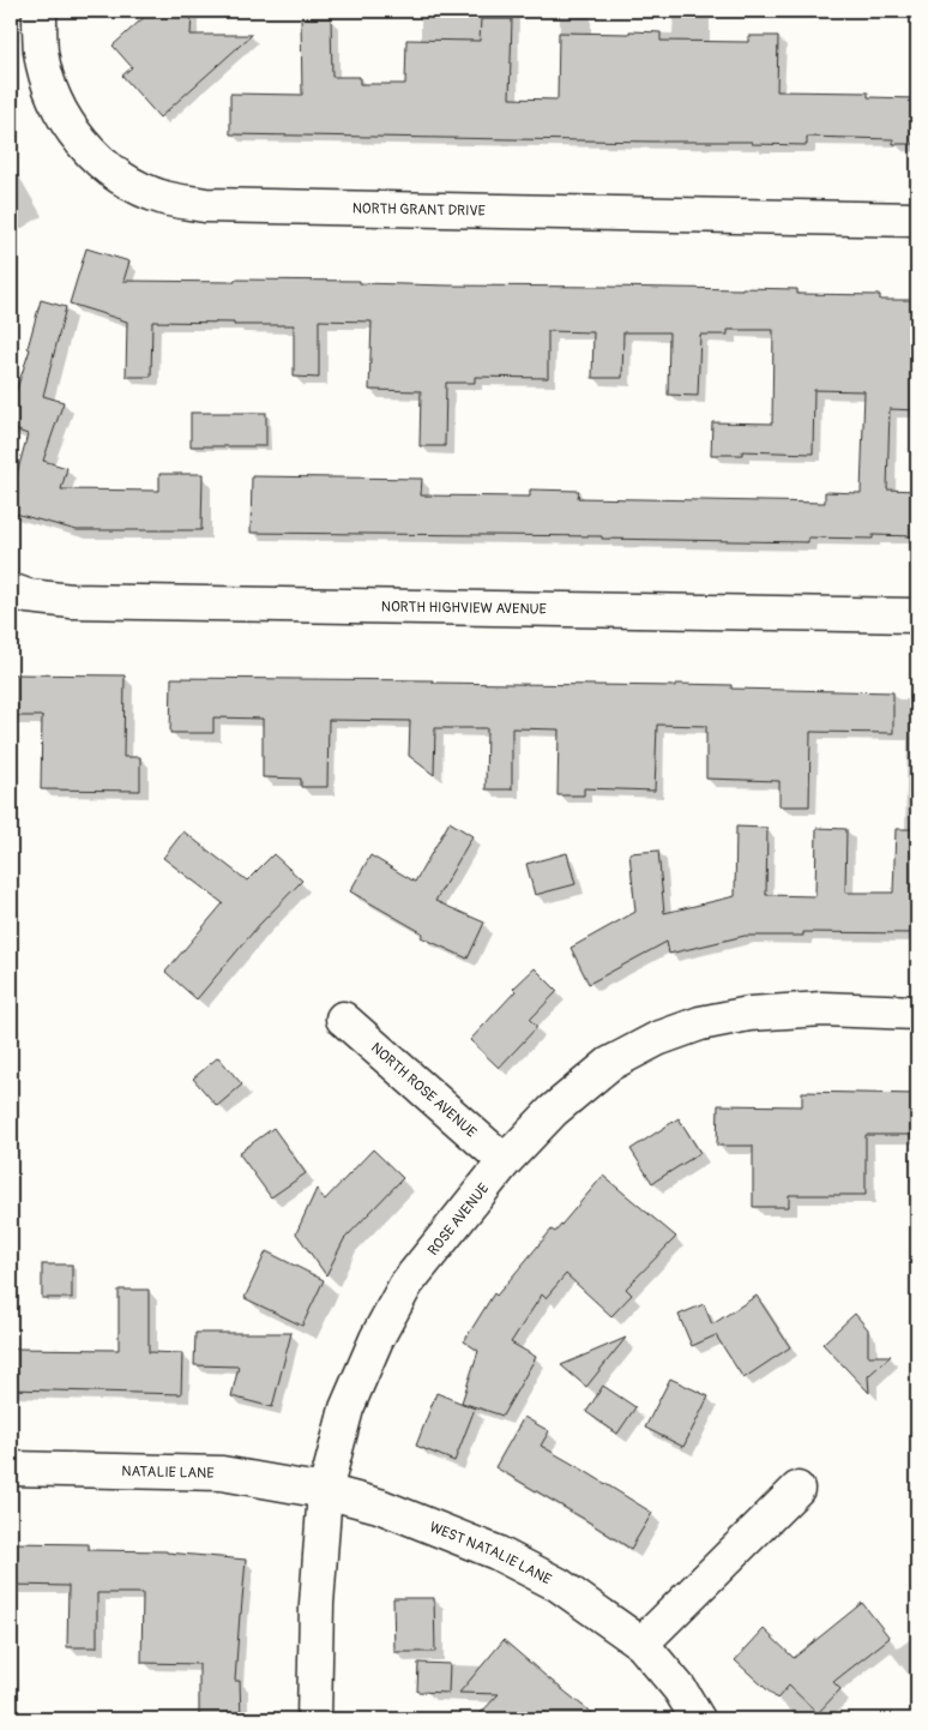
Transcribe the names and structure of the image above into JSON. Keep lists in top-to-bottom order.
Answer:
{
  "streets": {
    "street": [
      "NORTH GRANT DRIVE",
      "NORTH HIGHVIEW AVENUE",
      "NORTH ROSE AVENUE",
      "ROSE AVENUE",
      "NATALIE LANE",
      "WEST NATALIE LANE"
    ]
  },
  "crossings": [
    ["NORTH ROSE AVENUE", "ROSE AVENUE"],
    ["ROSE AVENUE", "NATALIE LANE"],
    ["ROSE AVENUE", "WEST NATALIE LANE"],
    ["NATALIE LANE", "WEST NATALIE LANE"]
  ]
}
